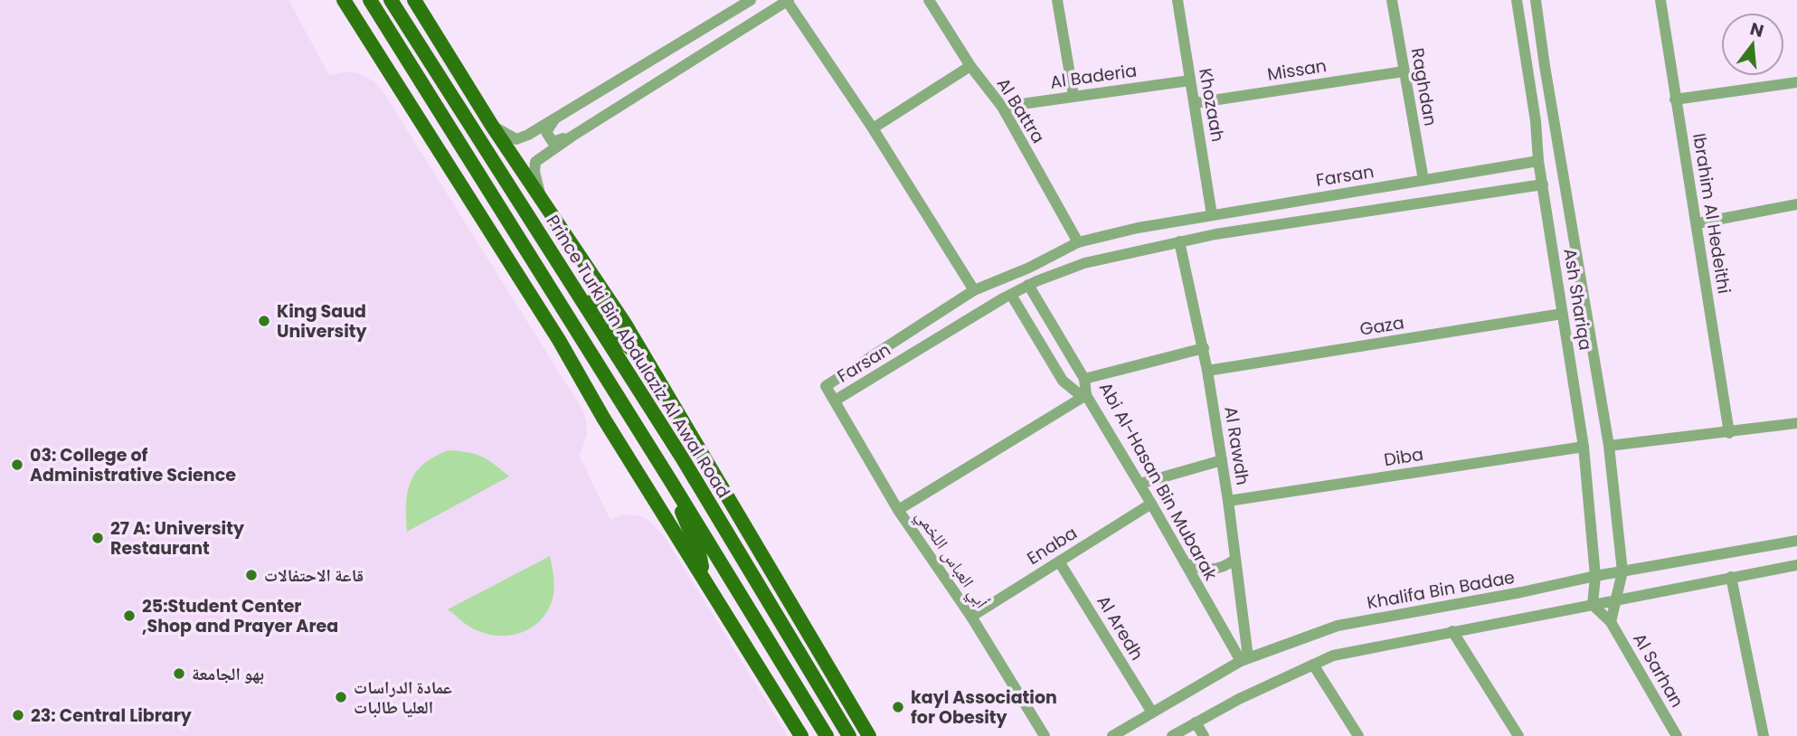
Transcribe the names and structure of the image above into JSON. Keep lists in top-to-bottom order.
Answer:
{
  "streets": {
    "main road": ["Prince Turki Bin Abdulaziz Al Awal Road"],
    "street": [
      "Missan",
      "Al Baderia",
      "Raghdan",
      "Khozaah",
      "Al Battra",
      "Farsan",
      "Ibrahim Al Hedeithi",
      "Ash Shariqa",
      "Gaza",
      "Al Rawdh",
      "Diba",
      "Abi Al-Hasan Bin Mubarak",
      "Enaba",
      "أبي العباس اللخمي",
      "Khalifa Bin Badae",
      "Al Aredh",
      "Al Sarhan"
    ]
  },
  "crossings": [
    ["Missan", "Raghdan"],
    ["Missan", "Khozaah"],
    ["Al Baderia", "Khozaah"],
    ["Al Baderia", "Al Battra"],
    ["Raghdan", "Farsan"],
    ["Khozaah", "Farsan"],
    ["Al Battra", "Farsan"],
    ["Farsan", "Ash Shariqa"],
    ["Farsan", "Al Rawdh"],
    ["Farsan", "Abi Al-Hasan Bin Mubarak"],
    ["Farsan", "أبي العباس اللخمي"],
    ["Ash Shariqa", "Gaza"],
    ["Ash Shariqa", "Diba"],
    ["Ash Shariqa", "Khalifa Bin Badae"],
    ["Ash Shariqa", "Al Sarhan"],
    ["Gaza", "Al Rawdh"],
    ["Al Rawdh", "Diba"],
    ["Al Rawdh", "Abi Al-Hasan Bin Mubarak"],
    ["Al Rawdh", "Khalifa Bin Badae"],
    ["Abi Al-Hasan Bin Mubarak", "Enaba"],
    ["Abi Al-Hasan Bin Mubarak", "Khalifa Bin Badae"],
    ["Enaba", "أبي العباس اللخمي"],
    ["Enaba", "Al Aredh"],
    ["Khalifa Bin Badae", "Al Aredh"]
  ],
  "places": [
    "King Saud University",
    "03: College of Administrative Science",
    "27 A: University Restaurant",
    "قاعة الاحتفالات",
    "25:Student Center ,Shop and Prayer Area",
    "بهو الجامعة",
    "عمادة الدراسات العليا طالبات",
    "kayl Association for Obesity",
    "23: Central Library"
  ],
  "north": "top"
}
